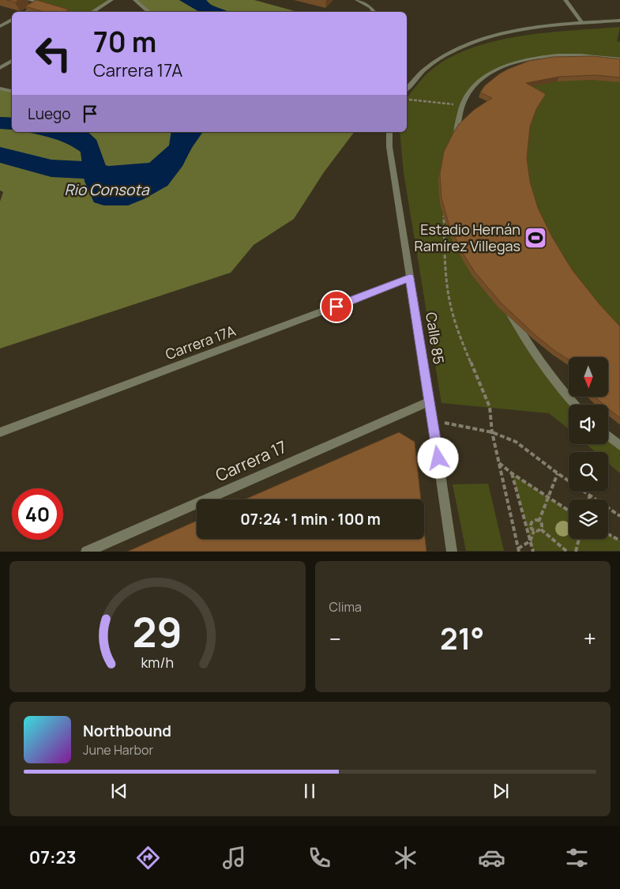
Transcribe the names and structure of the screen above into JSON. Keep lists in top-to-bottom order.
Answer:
{
  "streets": {
    "street": ["Calle 85", "Carrera 17A", "Carrera 17"]
  },
  "crossings": [
    ["Calle 85", "Carrera 17A"],
    ["Calle 85", "Carrera 17"]
  ],
  "water": ["Rio Consota"],
  "places": {
    "sports": ["Estadio Hernán Ramírez Villegas"]
  },
  "north": "bottom",
  "page": {
    "turn": ["70 m", "Carrera 17A"],
    "then": "Luego",
    "limit": "40",
    "trip": "07:24 · 1 min · 100 m",
    "tile": "Clima",
    "heat": ["−", "21°", "+"],
    "song": ["Northbound", "June Harbor"],
    "tabs": "07:23",
    "gauge": ["29", "km/h"]
  }
}
